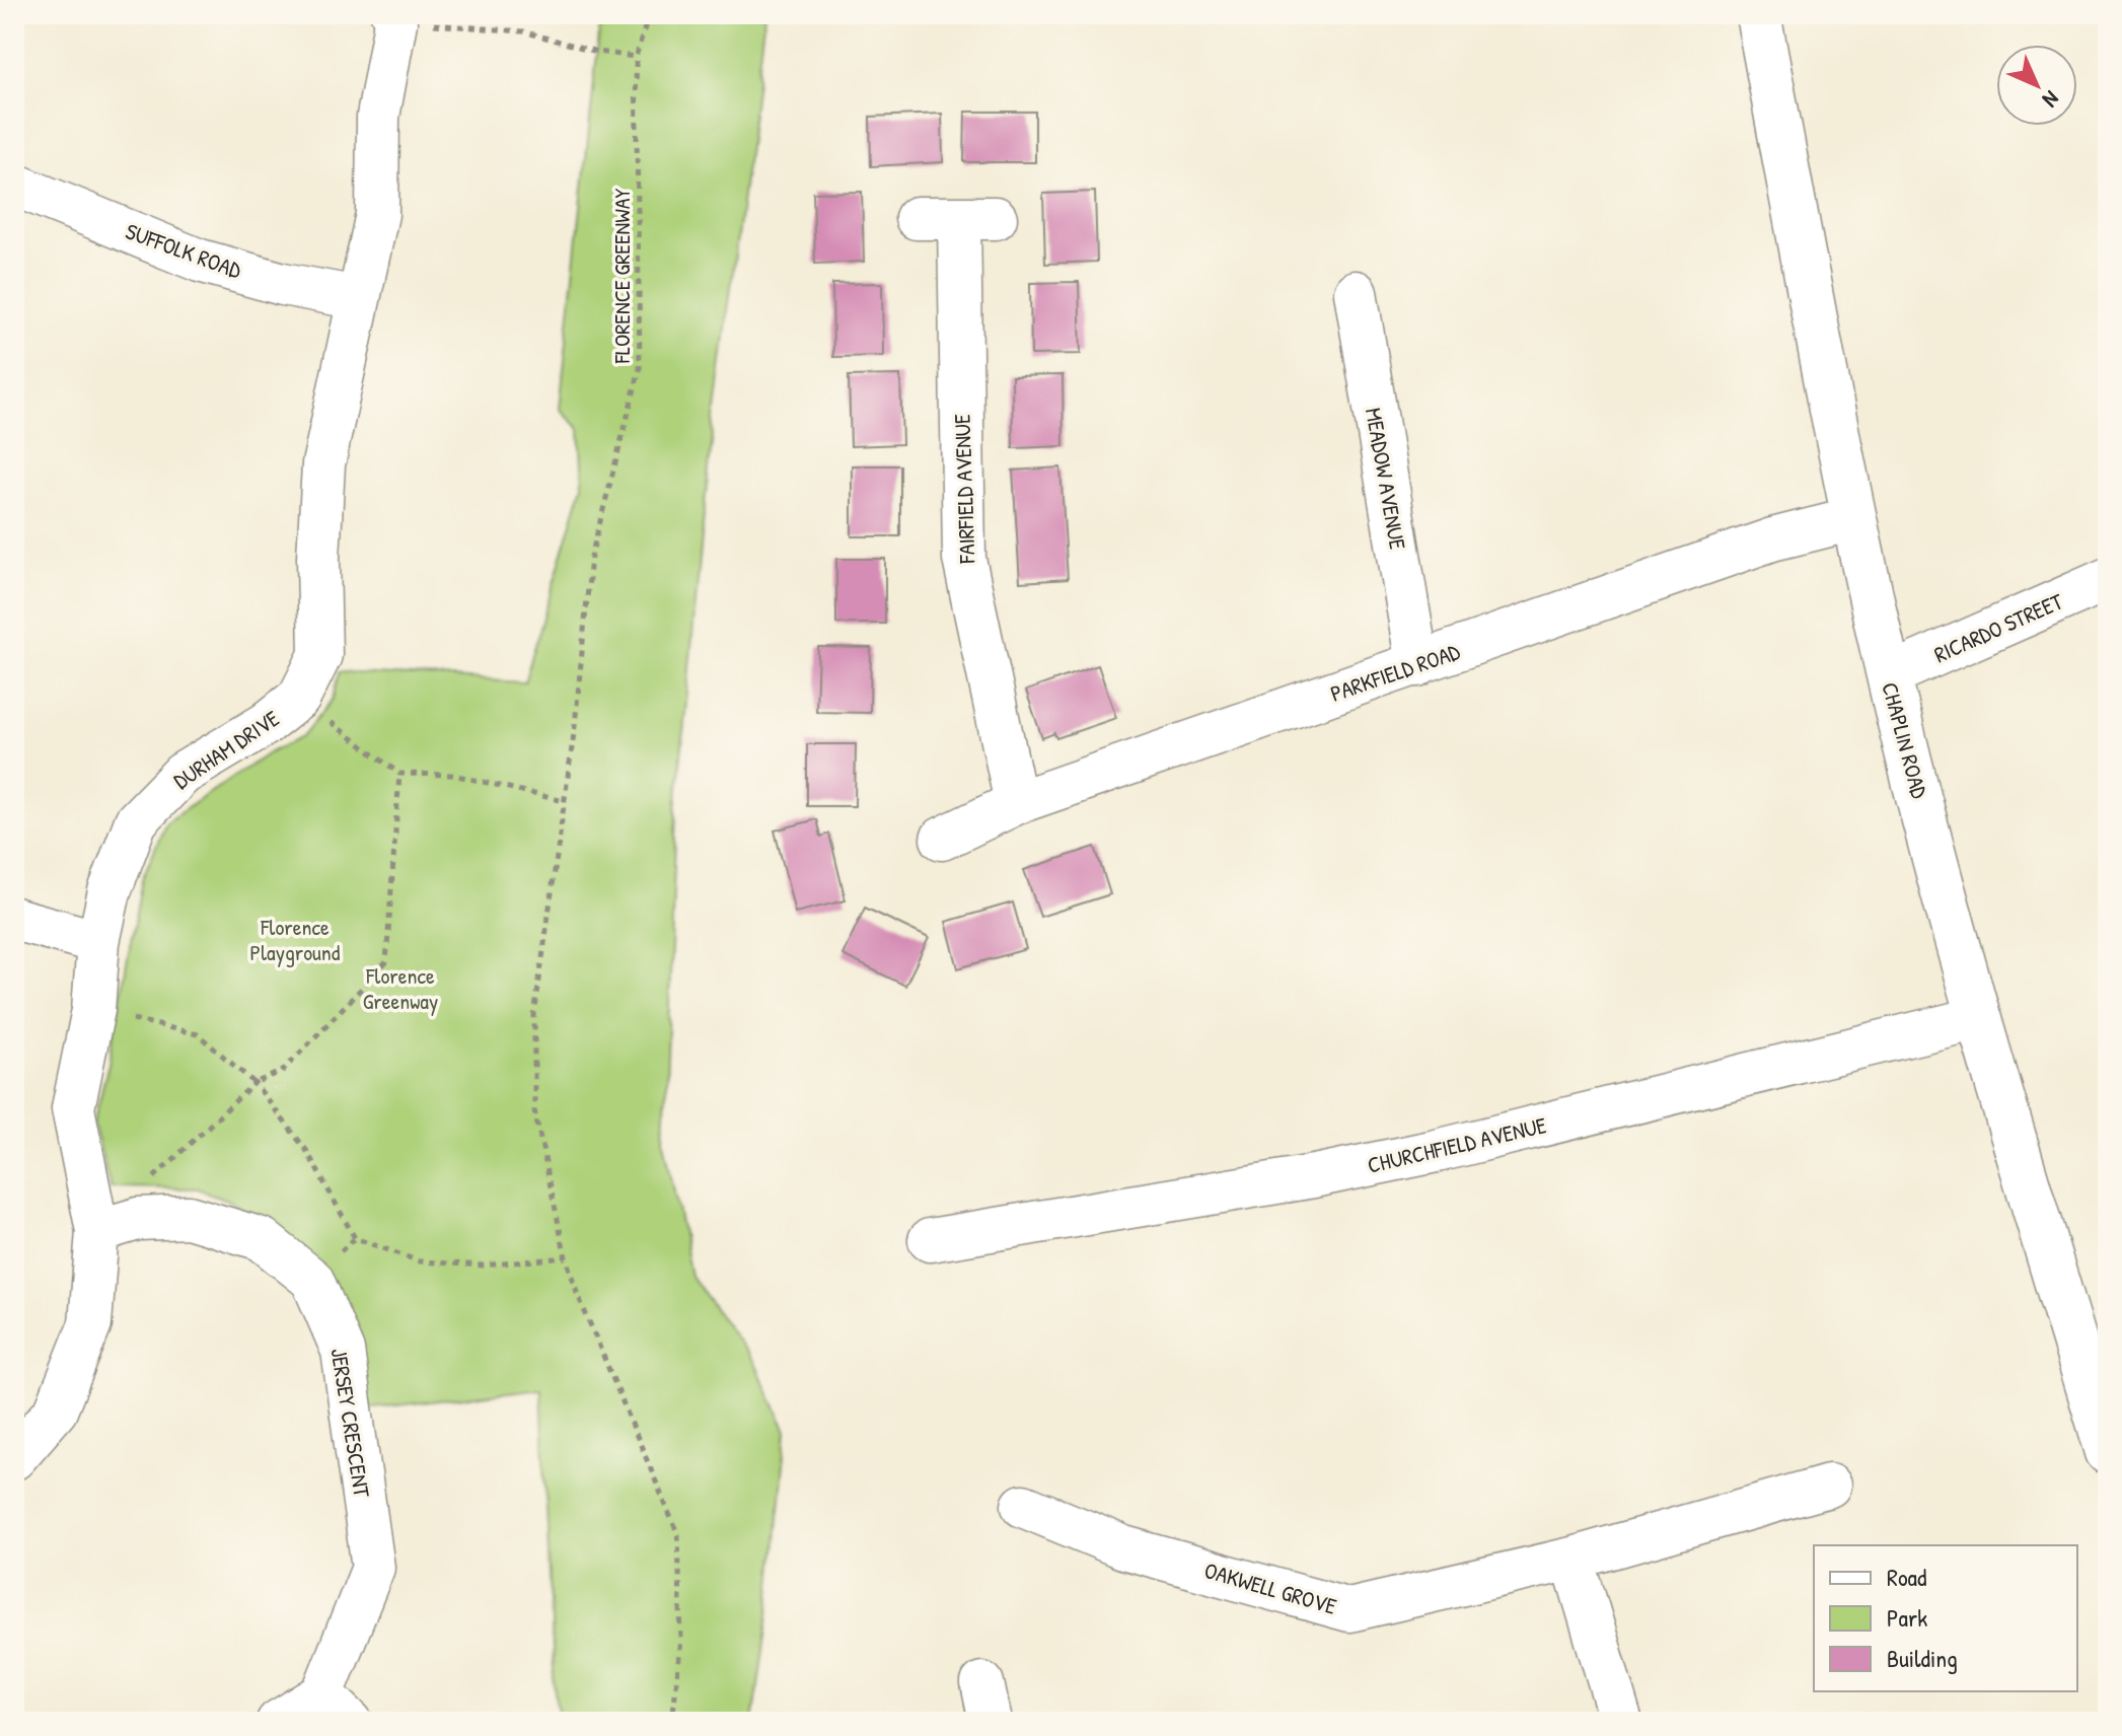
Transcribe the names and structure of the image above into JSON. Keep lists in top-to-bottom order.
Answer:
{
  "streets": {
    "street": [
      "SUFFOLK ROAD",
      "MEADOW AVENUE",
      "FAIRFIELD AVENUE",
      "RICARDO STREET",
      "PARKFIELD ROAD",
      "CHAPLIN ROAD",
      "DURHAM DRIVE",
      "CHURCHFIELD AVENUE",
      "JERSEY CRESCENT",
      "OAKWELL GROVE"
    ],
    "path": ["FLORENCE GREENWAY"]
  },
  "crossings": [
    ["SUFFOLK ROAD", "DURHAM DRIVE"],
    ["MEADOW AVENUE", "PARKFIELD ROAD"],
    ["FAIRFIELD AVENUE", "PARKFIELD ROAD"],
    ["RICARDO STREET", "CHAPLIN ROAD"],
    ["PARKFIELD ROAD", "CHAPLIN ROAD"],
    ["CHAPLIN ROAD", "CHURCHFIELD AVENUE"],
    ["DURHAM DRIVE", "JERSEY CRESCENT"]
  ],
  "parks": ["Florence Playground", "Florence Greenway"],
  "legend": ["Road", "Park", "Building"],
  "north": "bottom right"
}
